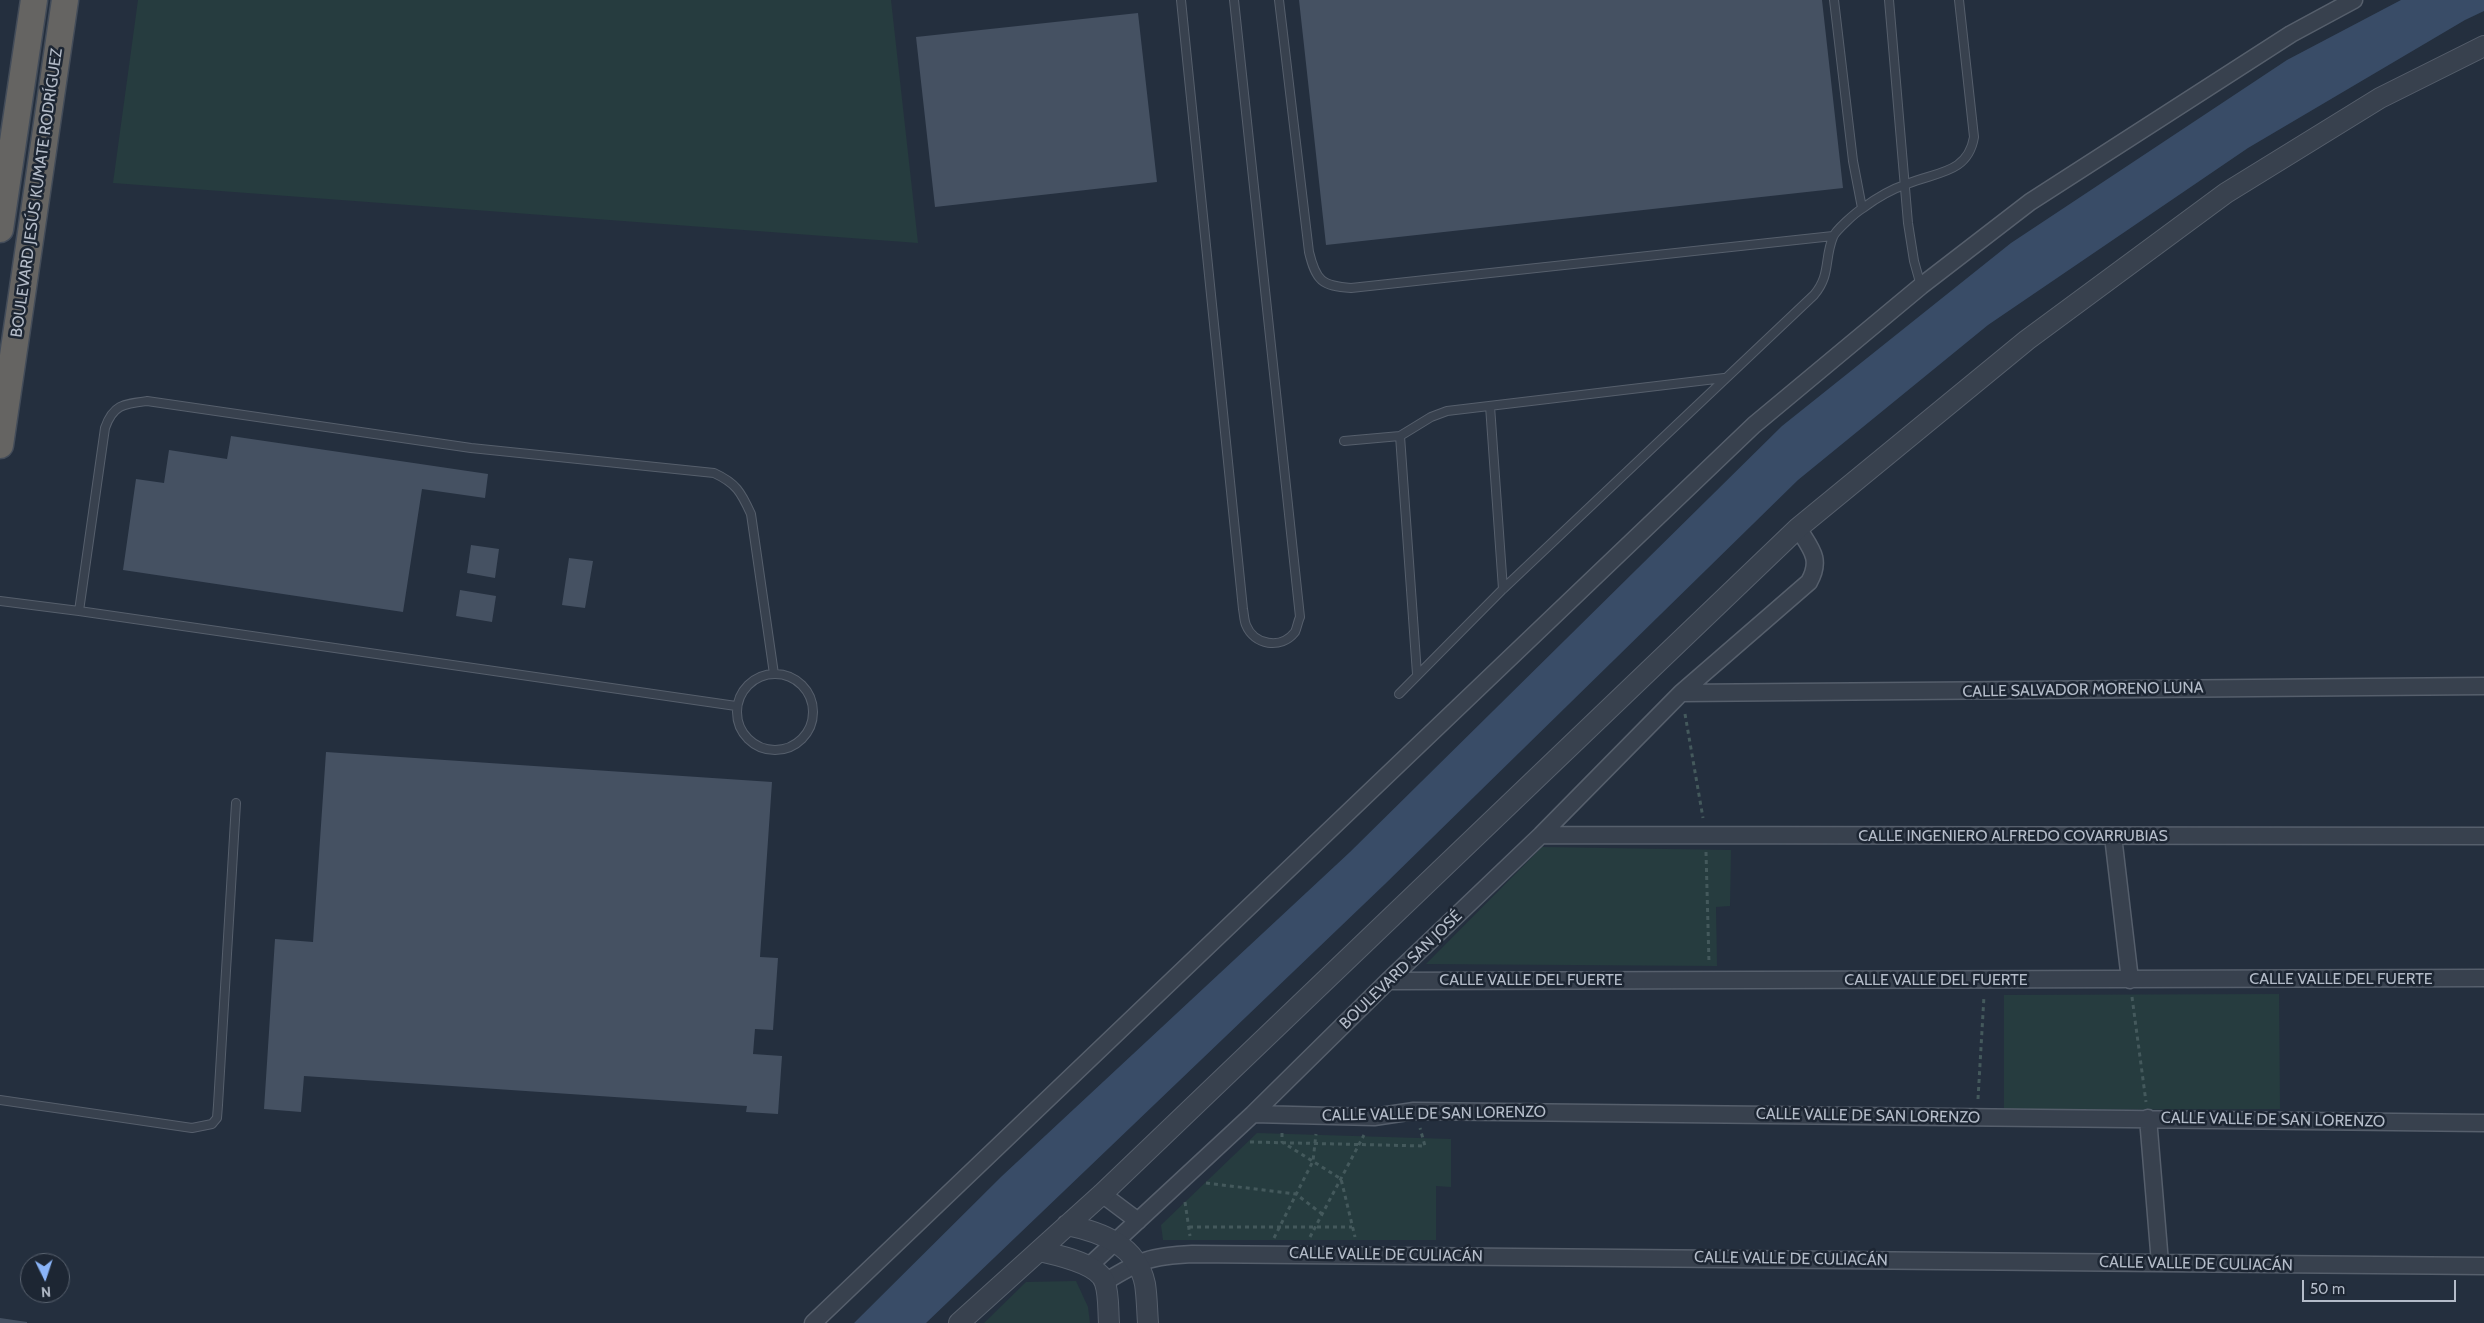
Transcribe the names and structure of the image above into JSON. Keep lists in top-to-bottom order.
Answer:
{
  "streets": {
    "highway": ["BOULEVARD JESÚS KUMATE RODRÍGUEZ"],
    "street": [
      "CALLE SALVADOR MORENO LUNA",
      "CALLE INGENIERO ALFREDO COVARRUBIAS",
      "BOULEVARD SAN JOSÉ",
      "CALLE VALLE DEL FUERTE",
      "CALLE VALLE DE SAN LORENZO",
      "CALLE VALLE DE CULIACÁN"
    ]
  },
  "crossings": [
    ["CALLE SALVADOR MORENO LUNA", "BOULEVARD SAN JOSÉ"],
    ["CALLE INGENIERO ALFREDO COVARRUBIAS", "BOULEVARD SAN JOSÉ"],
    ["BOULEVARD SAN JOSÉ", "CALLE VALLE DEL FUERTE"],
    ["BOULEVARD SAN JOSÉ", "CALLE VALLE DE SAN LORENZO"]
  ],
  "scale_bar": "50 m",
  "north": "bottom"
}
